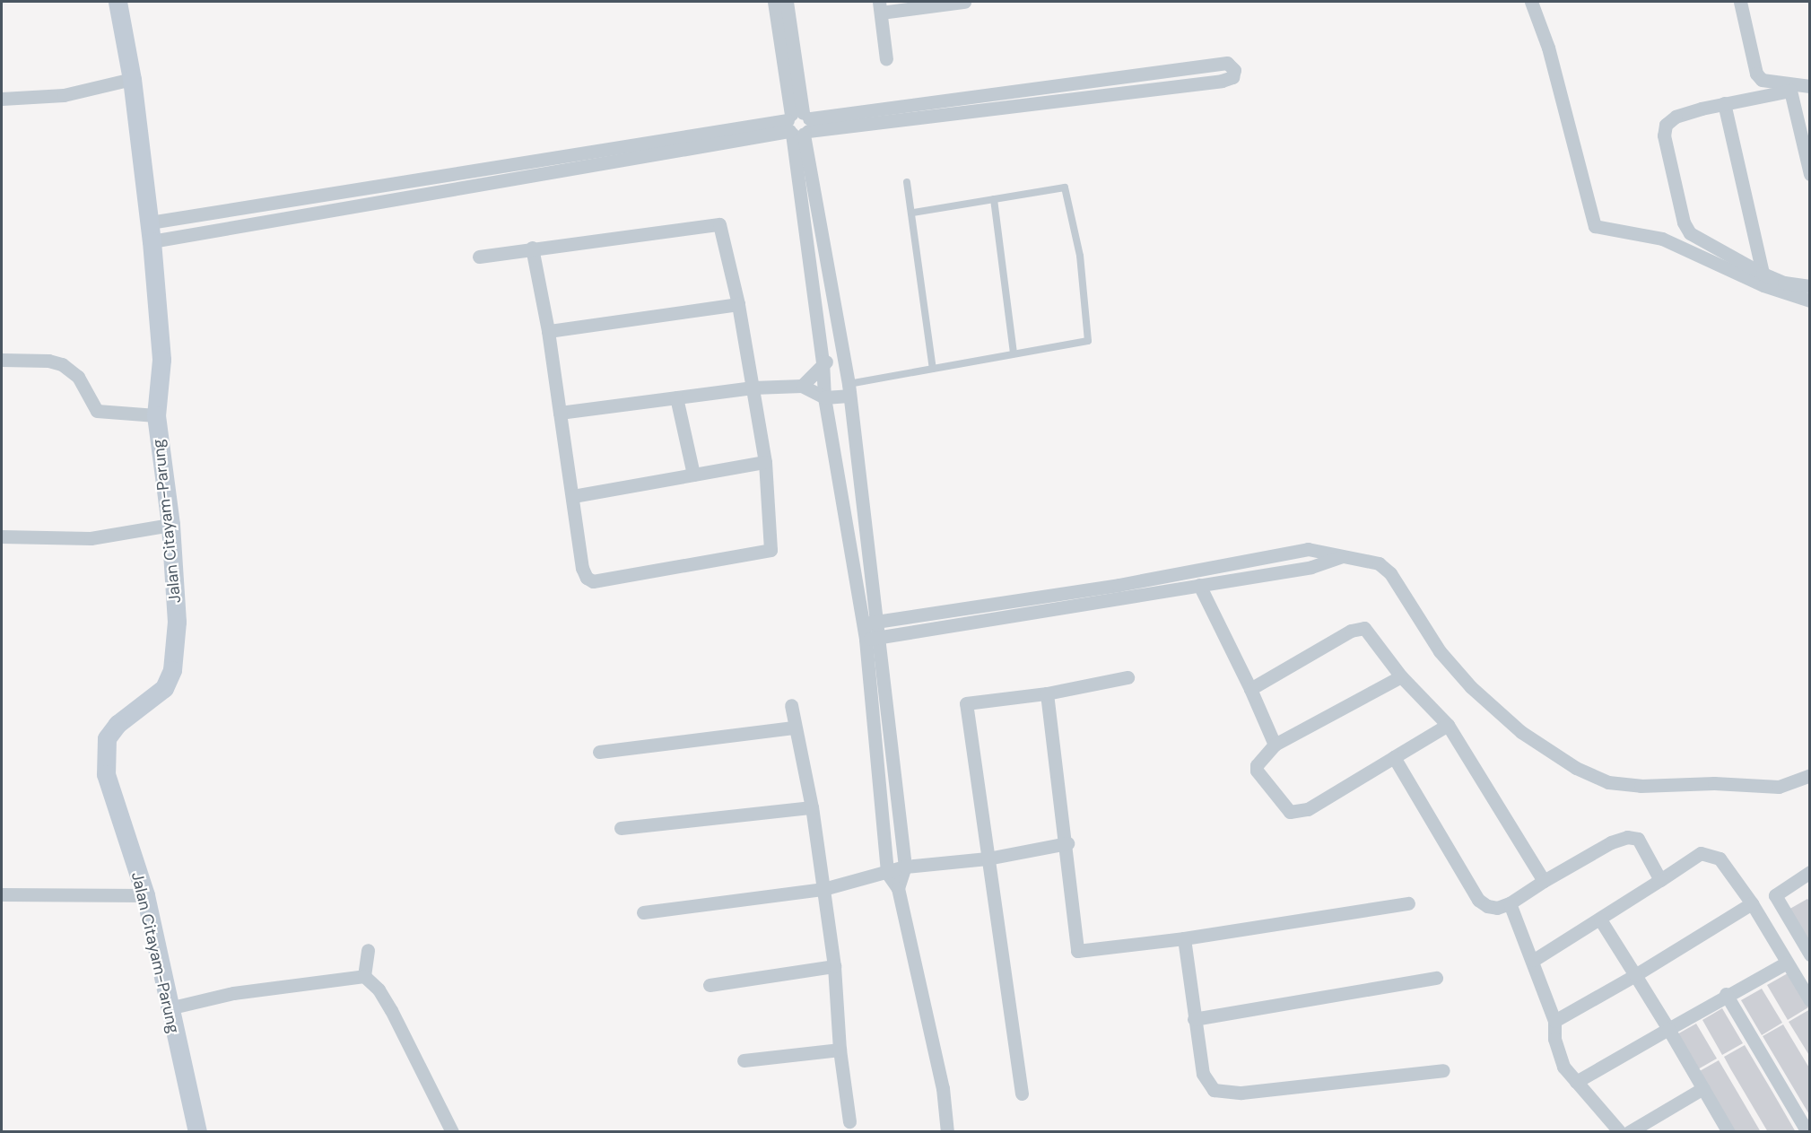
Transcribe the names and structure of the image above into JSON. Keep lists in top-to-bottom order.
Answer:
{
  "streets": {
    "main road": ["Jalan Citayam-Parung"]
  }
}
